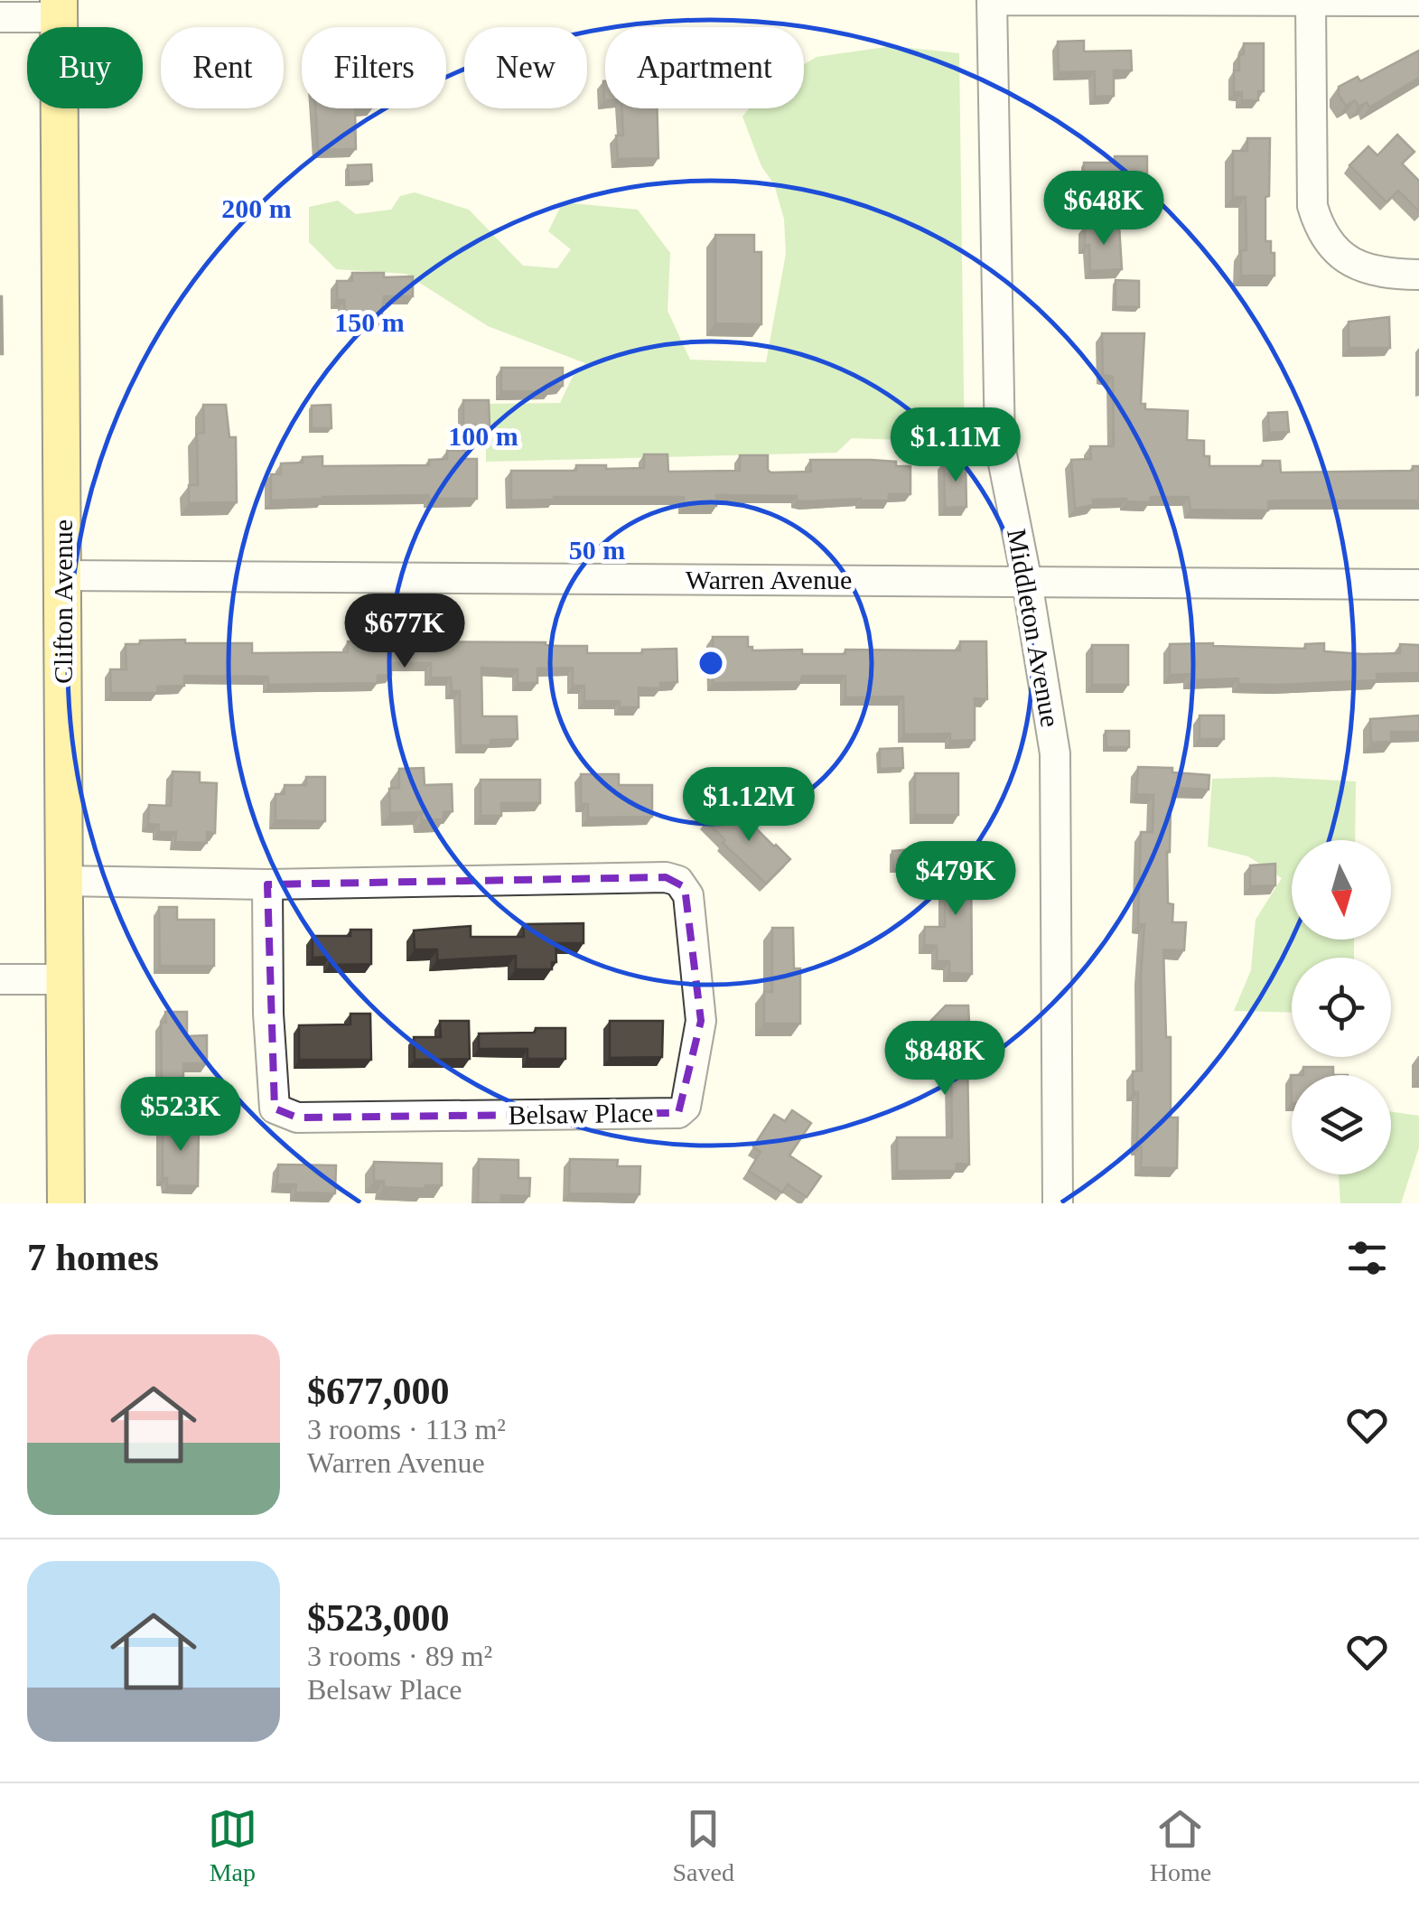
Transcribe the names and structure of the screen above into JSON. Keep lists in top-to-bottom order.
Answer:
{
  "streets": {
    "main road": ["Clifton Avenue"],
    "street": ["Warren Avenue", "Middleton Avenue", "Belsaw Place"]
  },
  "crossings": [
    ["Warren Avenue", "Clifton Avenue"],
    ["Warren Avenue", "Middleton Avenue"],
    ["Clifton Avenue", "Belsaw Place"]
  ],
  "north": "bottom",
  "page": {
    "chip": [
      "Buy",
      "Rent",
      "Filters",
      "New",
      "Apartment"
    ],
    "price": [
      "$648K",
      "$1.11M",
      "$677K",
      "$1.12M",
      "$479K",
      "$848K",
      "$523K"
    ],
    "heading": "7 homes",
    "list": [
      {
        "name": "$677,000",
        "note": "3 rooms · 113 m² · Warren Avenue"
      },
      {
        "name": "$523,000",
        "note": "3 rooms · 89 m² · Belsaw Place"
      }
    ],
    "tabs": ["Map", "Saved", "Home"]
  },
  "rings": [
    "200 m",
    "150 m",
    "100 m",
    "50 m"
  ]
}
